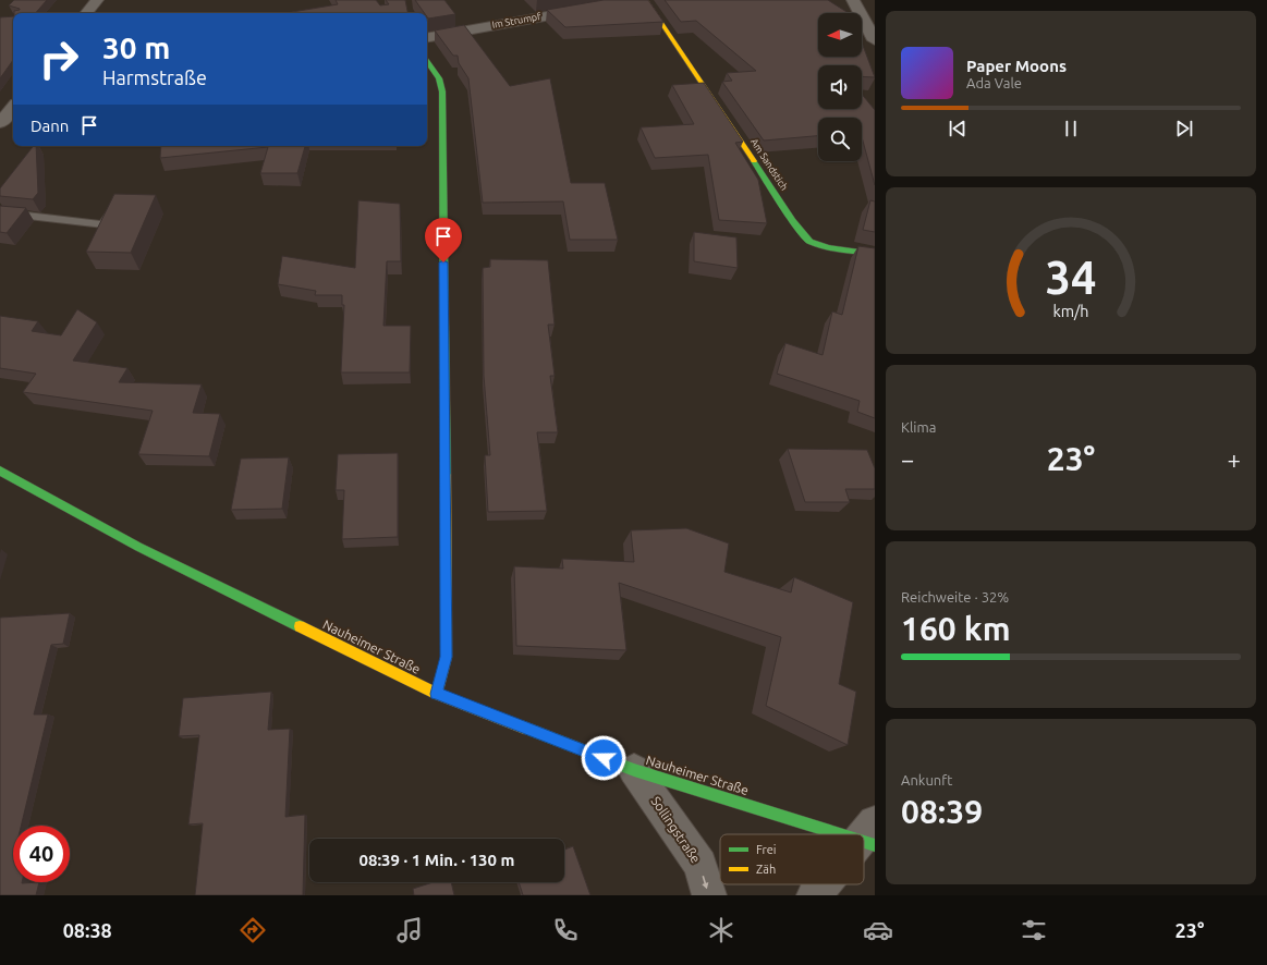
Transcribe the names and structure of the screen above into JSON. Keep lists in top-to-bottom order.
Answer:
{
  "streets": {
    "street": [
      "Im Strumpf",
      "Am Sandstich",
      "Nauheimer Straße",
      "Sollingstraße"
    ]
  },
  "crossings": [
    ["Nauheimer Straße", "Sollingstraße"]
  ],
  "one_way": ["Sollingstraße"],
  "legend": ["Frei", "Zäh"],
  "north": "left",
  "page": {
    "turn": ["30 m", "Harmstraße"],
    "song": ["Paper Moons", "Ada Vale"],
    "then": "Dann",
    "tile": [
      "Klima",
      ["Reichweite · 32%", "160 km"],
      ["Ankunft", "08:39"]
    ],
    "heat": ["−", "23°", "+"],
    "limit": "40",
    "trip": "08:39 · 1 Min. · 130 m",
    "tabs": ["08:38", "23°"],
    "gauge": ["34", "km/h"]
  }
}
